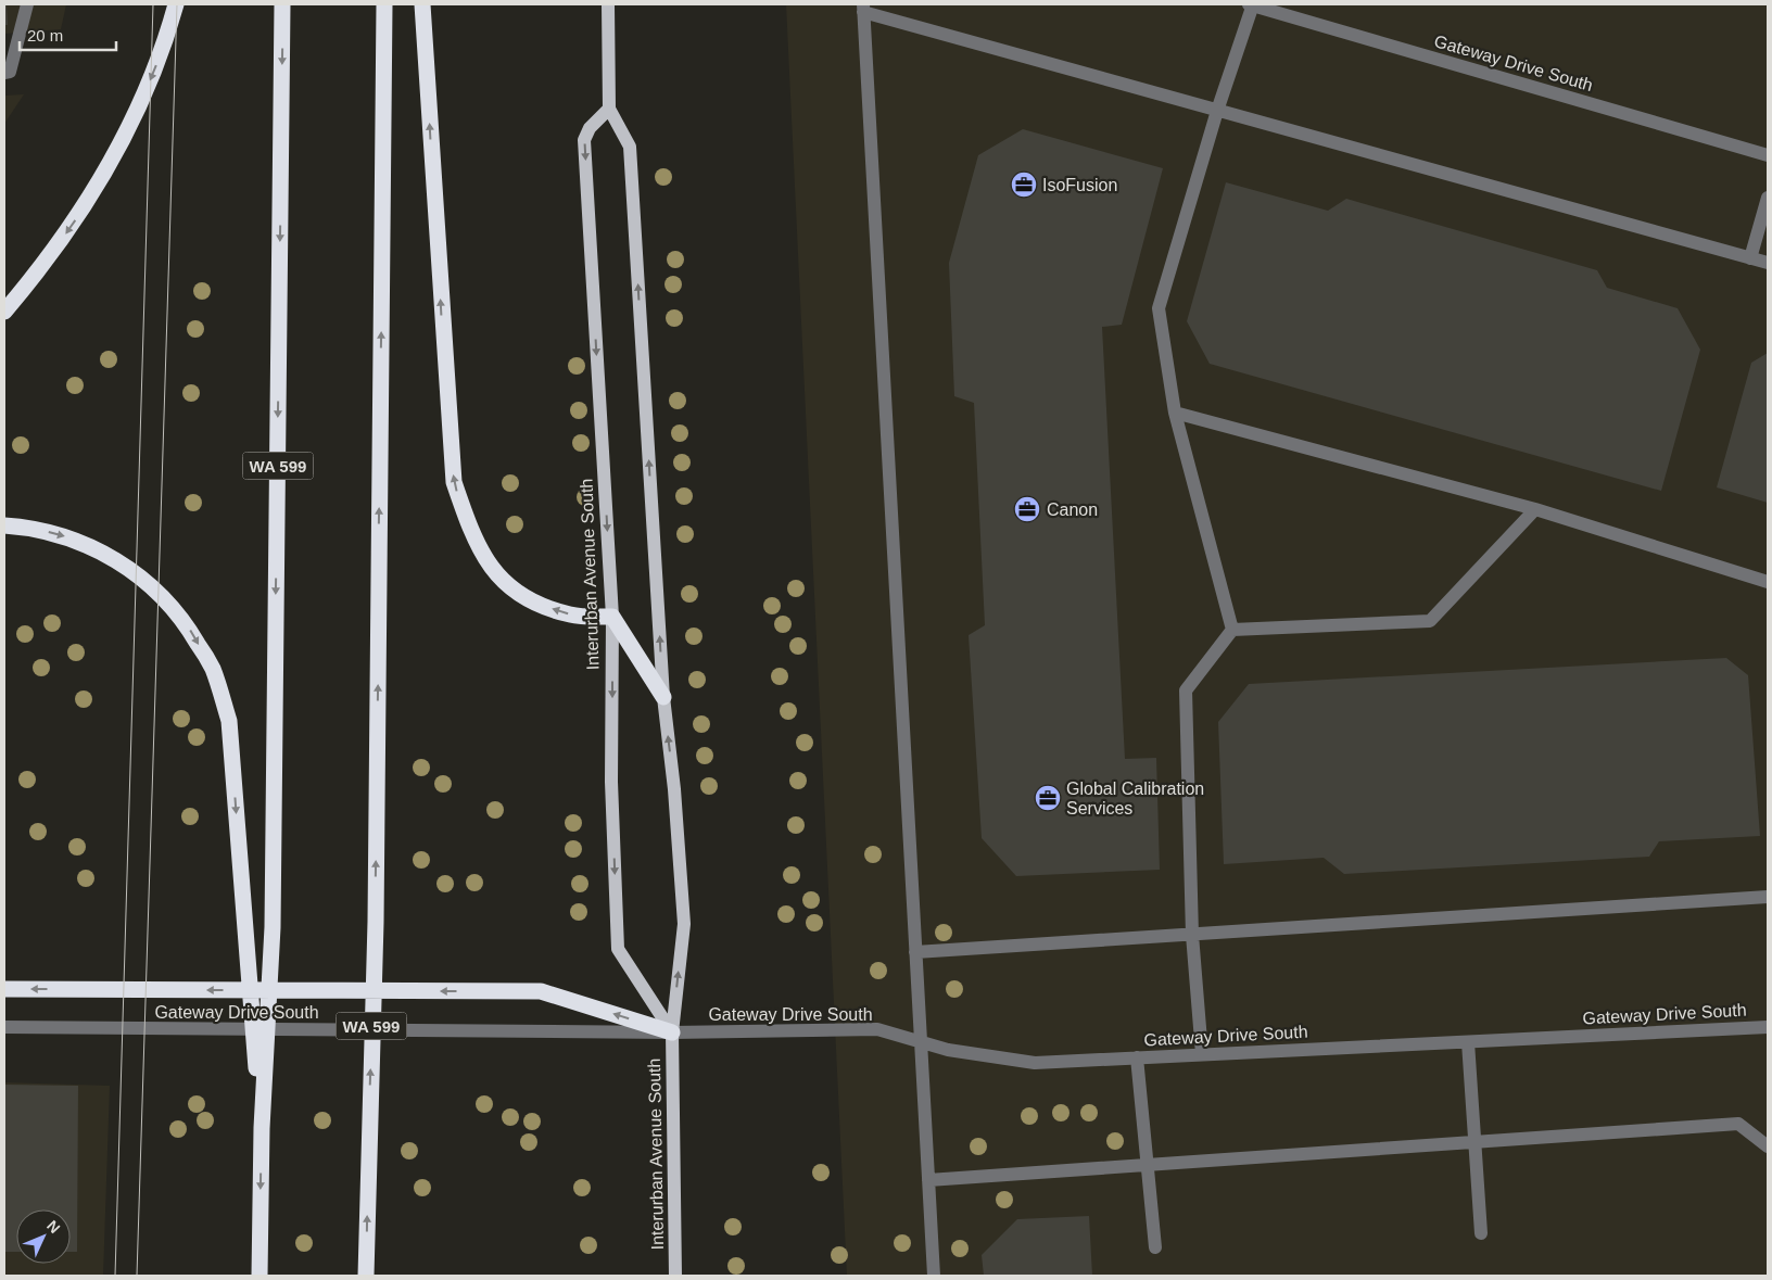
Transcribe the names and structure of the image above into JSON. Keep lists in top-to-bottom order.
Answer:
{
  "streets": {
    "highway": ["WA 599"],
    "main road": ["Interurban Avenue South"],
    "street": ["Gateway Drive South"]
  },
  "crossings": [
    ["Gateway Drive South", "Interurban Avenue South"]
  ],
  "places": {
    "office": ["IsoFusion", "Canon", "Global Calibration Services"]
  },
  "scale_bar": "20 m",
  "north": "top right"
}
